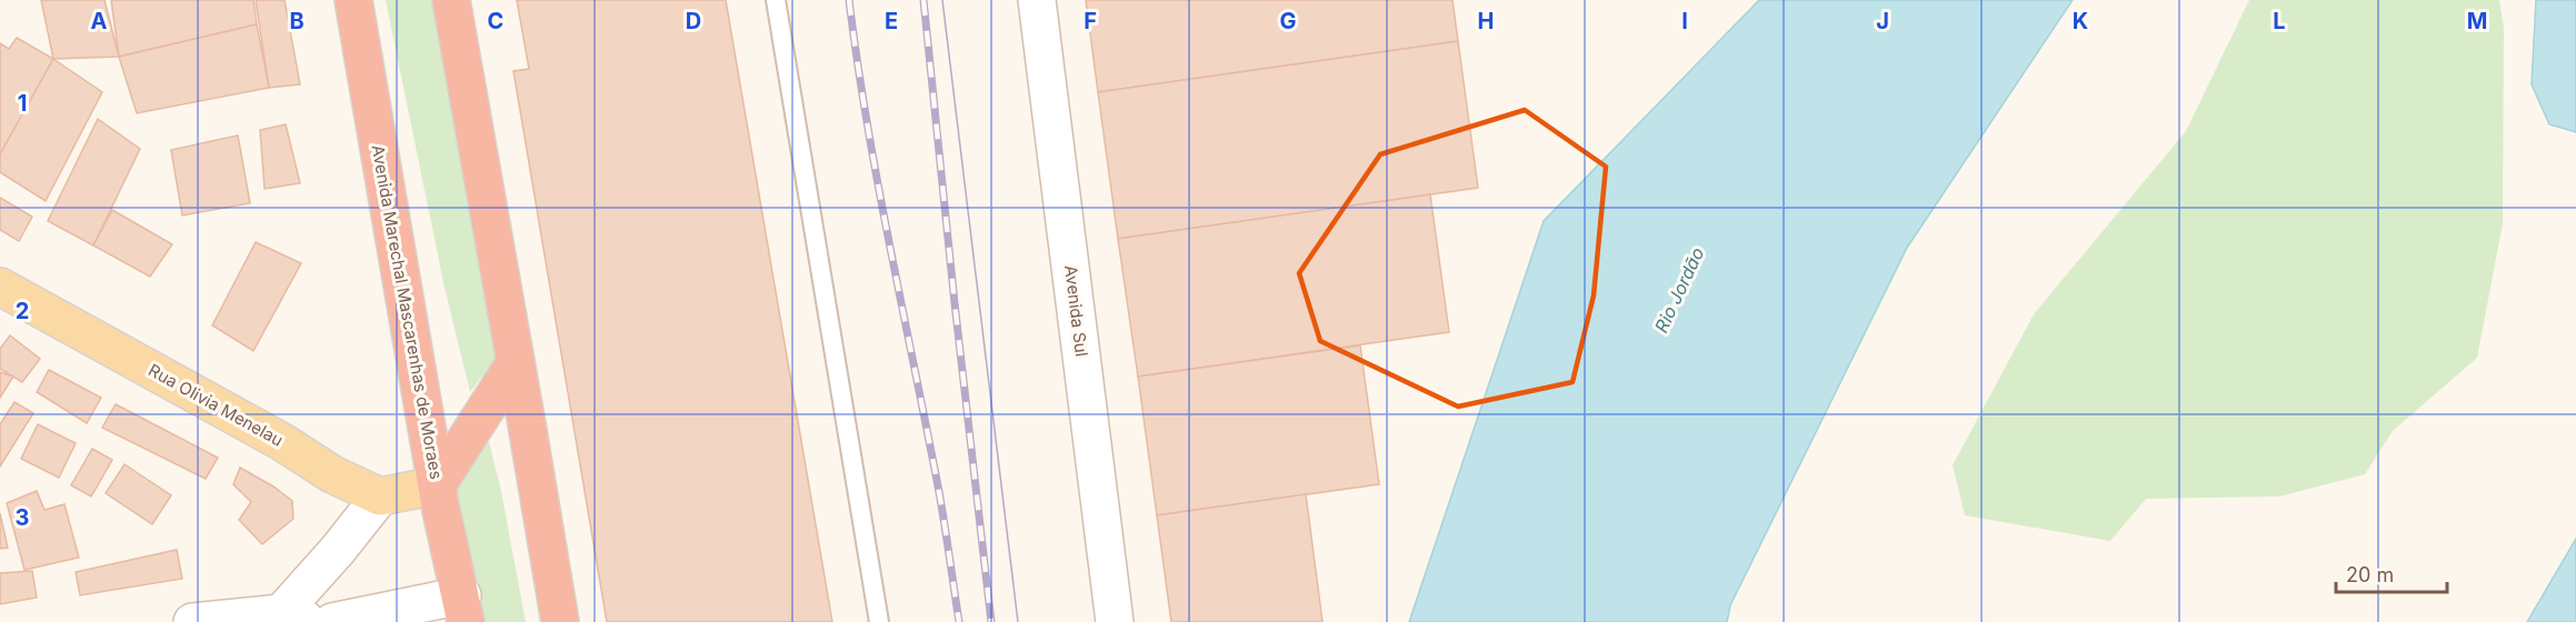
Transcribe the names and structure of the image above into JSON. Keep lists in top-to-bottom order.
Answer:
{
  "streets": {
    "highway": ["Avenida Marechal Mascarenhas de Moraes"],
    "main road": ["Rua Olivia Menelau"],
    "street": ["Avenida Sul"]
  },
  "water": ["Rio Jordão"],
  "scale_bar": "20 m",
  "grid": {
    "columns": [
      "A",
      "B",
      "C",
      "D",
      "E",
      "F",
      "G",
      "H",
      "I",
      "J",
      "K",
      "L",
      "M"
    ],
    "rows": ["1", "2", "3"]
  }
}
